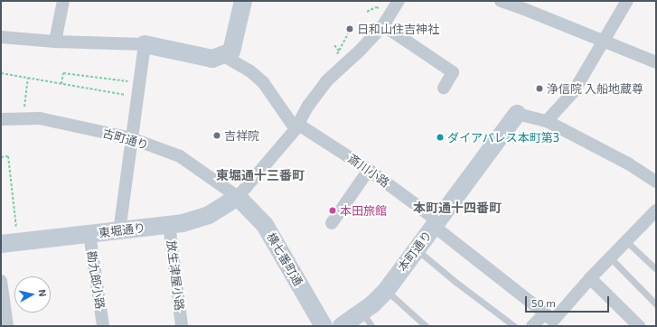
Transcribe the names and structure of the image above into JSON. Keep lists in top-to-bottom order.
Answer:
{
  "streets": {
    "street": [
      "古町通り",
      "斎川小路",
      "東堀通り",
      "本町通り",
      "横七番町通",
      "放生津屋小路",
      "勘九郎小路"
    ]
  },
  "crossings": [
    ["古町通り", "東堀通り"],
    ["古町通り", "横七番町通"],
    ["斎川小路", "本町通り"],
    ["東堀通り", "横七番町通"],
    ["東堀通り", "放生津屋小路"],
    ["東堀通り", "勘九郎小路"]
  ],
  "districts": ["東堀通十三番町", "本町通十四番町"],
  "places": [
    "日和山住吉神社",
    "浄信院 入船地蔵尊",
    "吉祥院",
    "ダイアパレス本町第3",
    "本田旅館"
  ],
  "scale_bar": "50 m",
  "north": "right"
}
